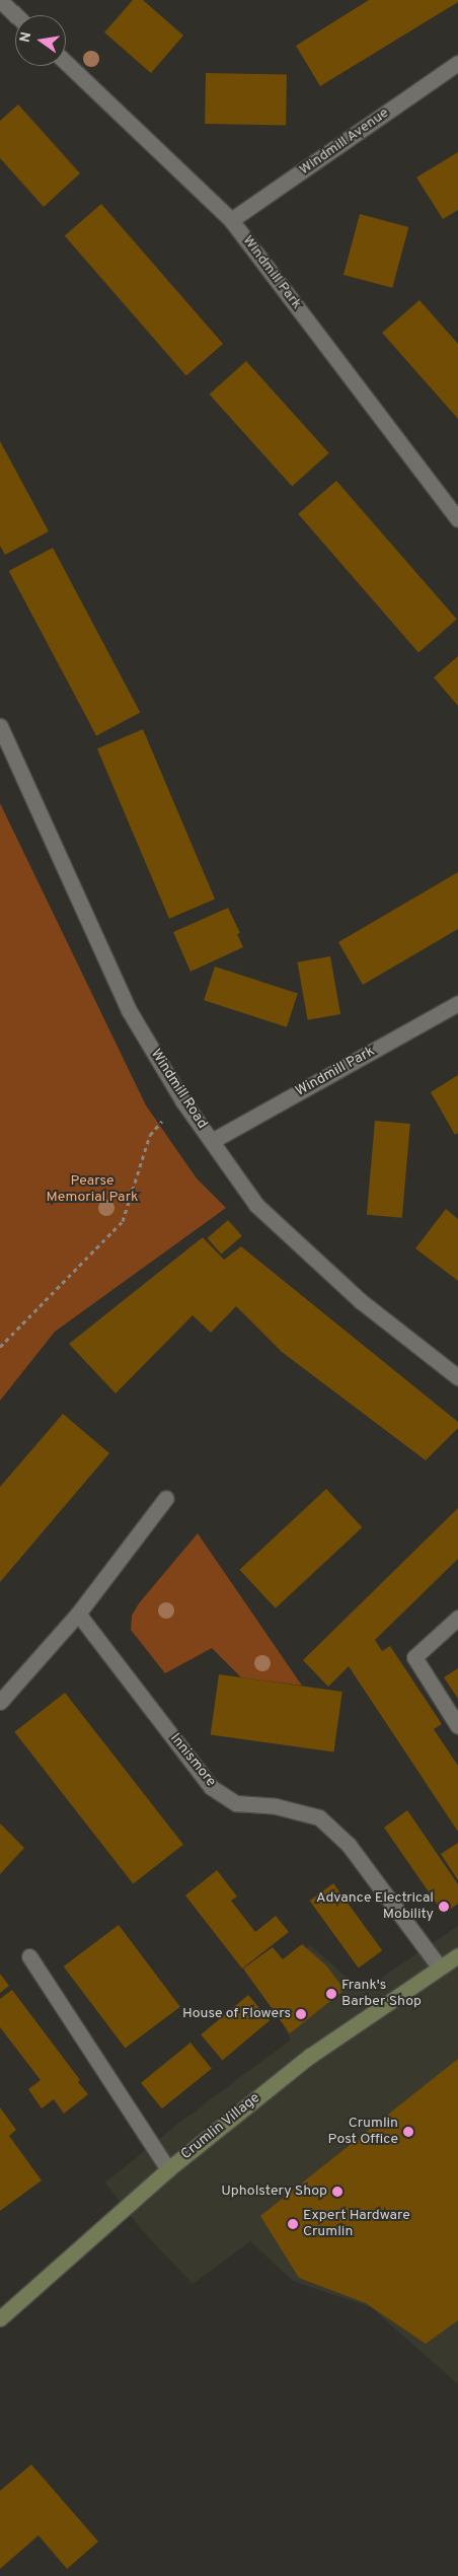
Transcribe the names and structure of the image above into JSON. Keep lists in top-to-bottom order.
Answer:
{
  "streets": {
    "street": [
      "Windmill Avenue",
      "Windmill Park",
      "Windmill Road",
      "Innismore",
      "Crumlin Village"
    ]
  },
  "crossings": [
    ["Windmill Avenue", "Windmill Park"],
    ["Windmill Park", "Windmill Road"],
    ["Innismore", "Crumlin Village"]
  ],
  "parks": ["Pearse Memorial Park"],
  "places": [
    "Advance Electrical Mobility",
    "Frank's Barber Shop",
    "House of Flowers",
    "Crumlin Post Office",
    "Upholstery Shop",
    "Expert Hardware Crumlin"
  ],
  "north": "left"
}
